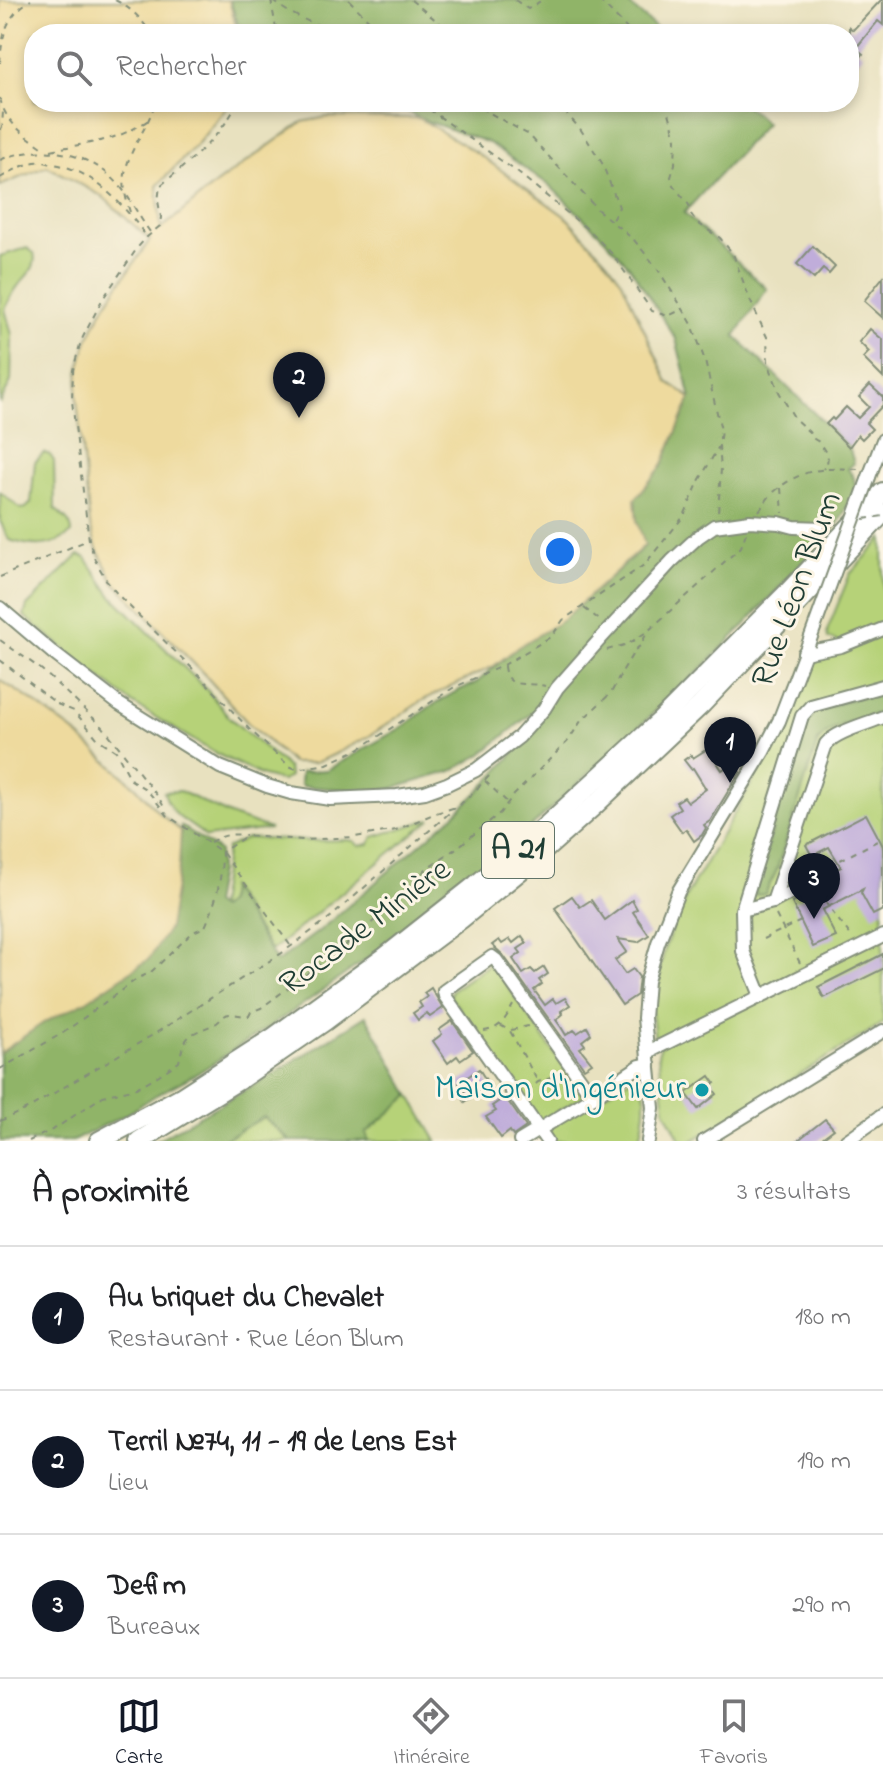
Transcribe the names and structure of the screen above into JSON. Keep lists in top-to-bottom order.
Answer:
{
  "streets": {
    "highway": ["A 21", "Rocade Minière"],
    "street": ["Rue Léon Blum"]
  },
  "places": ["Maison d'Ingénieur"],
  "page": {
    "search": "Rechercher",
    "pins": ["2", "1", "3"],
    "heading": ["À proximité", "3 résultats"],
    "list": [
      {
        "mark": "1",
        "name": "Au briquet du Chevalet",
        "note": "Restaurant · Rue Léon Blum",
        "value": "180 m"
      },
      {
        "mark": "2",
        "name": "Terril №74, 11 - 19 de Lens Est",
        "note": "Lieu",
        "value": "190 m"
      },
      {
        "mark": "3",
        "name": "Defim",
        "note": "Bureaux",
        "value": "290 m"
      }
    ],
    "nav": ["Carte", "Itinéraire", "Favoris"]
  }
}
